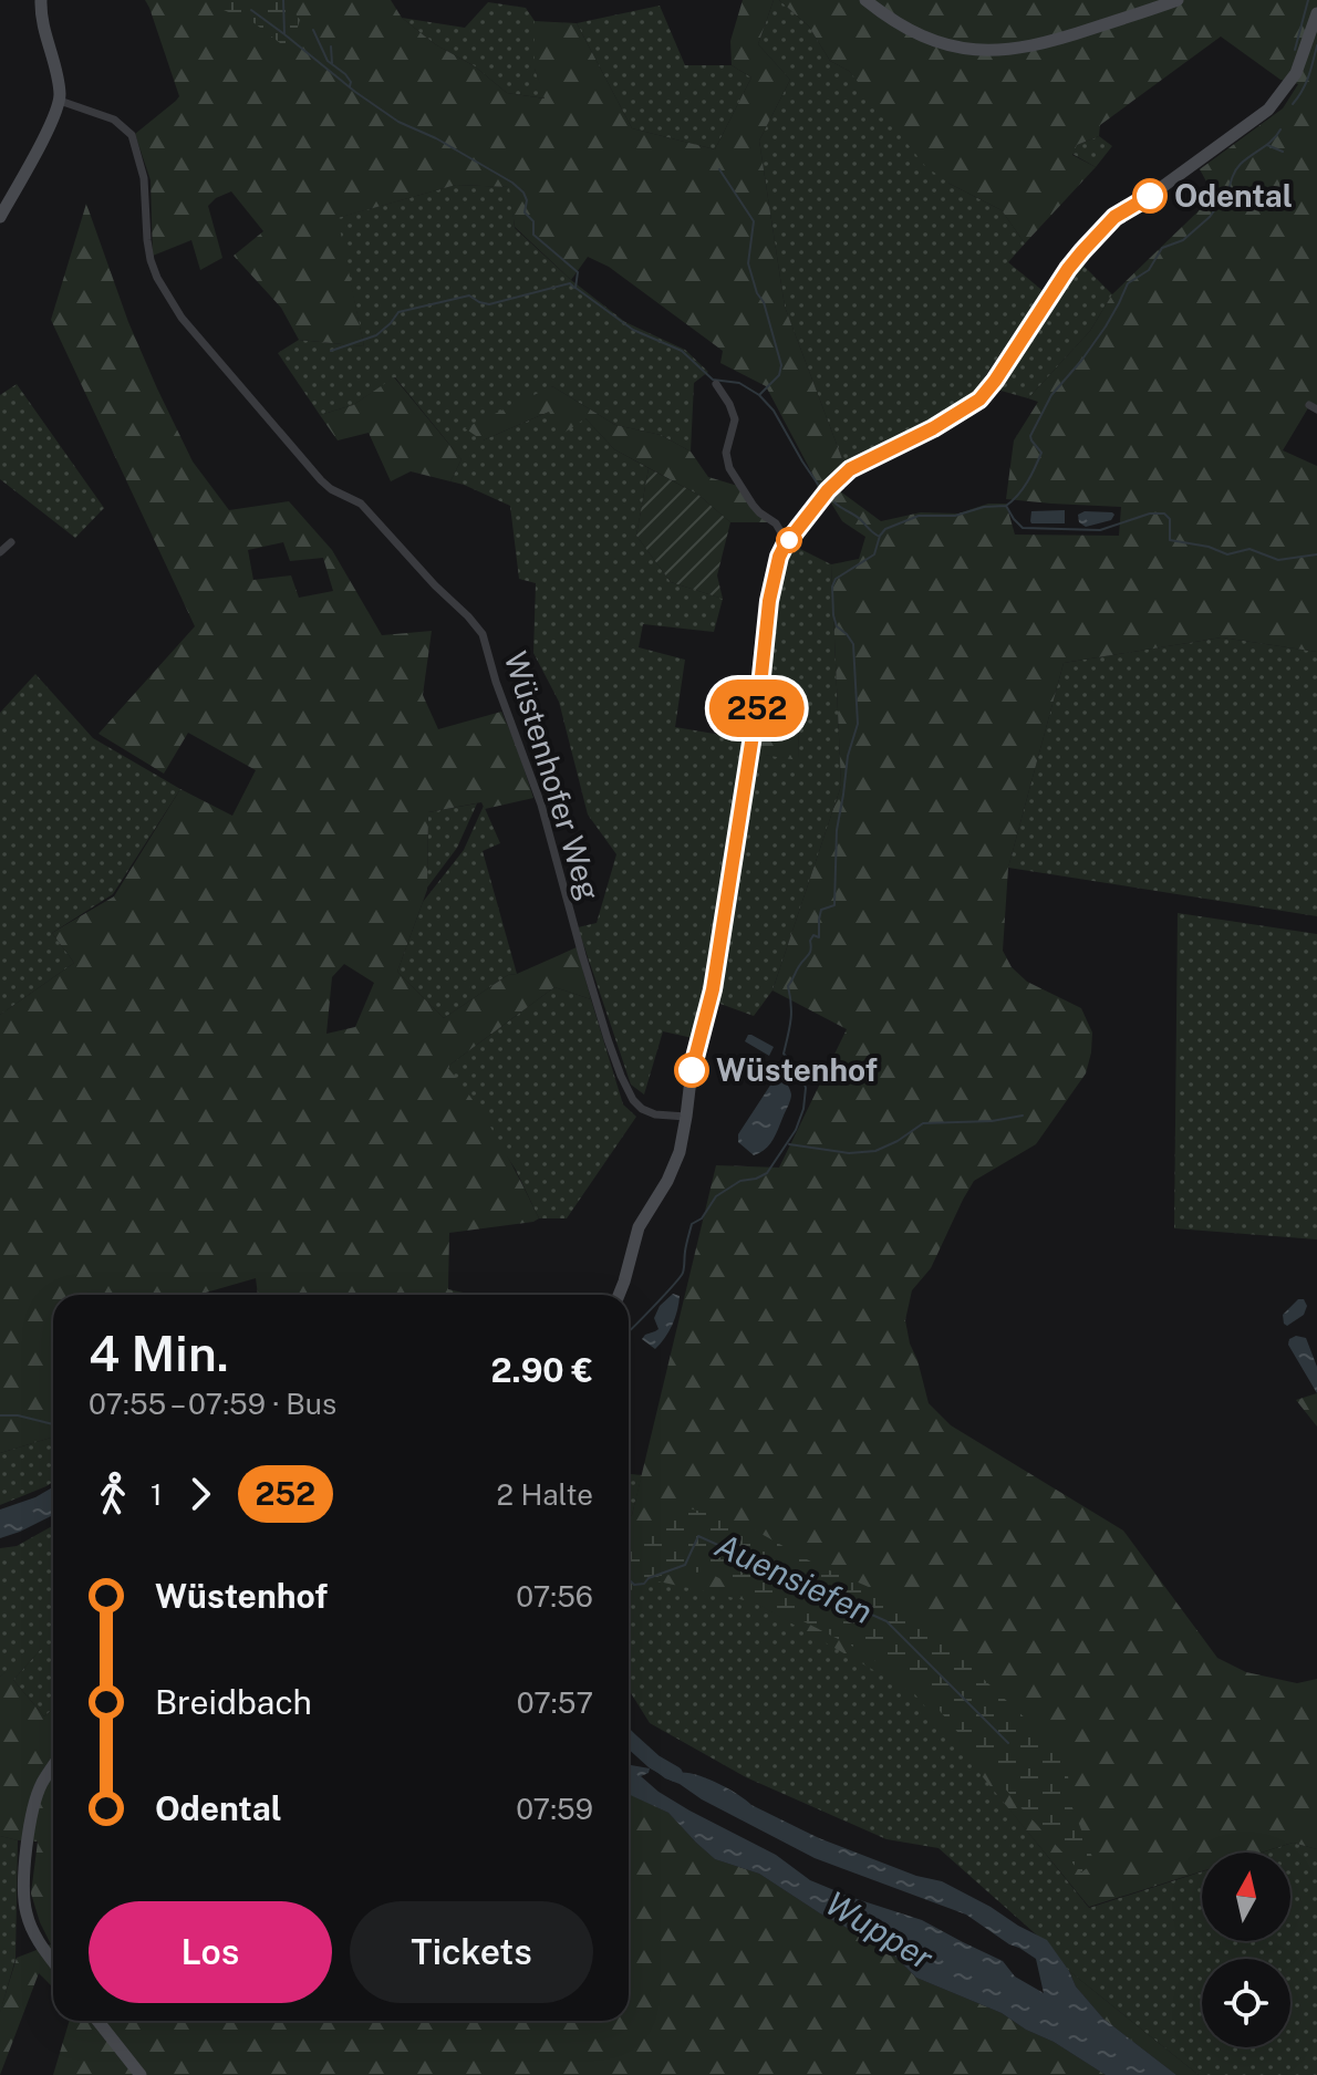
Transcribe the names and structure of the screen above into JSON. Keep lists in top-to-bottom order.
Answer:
{
  "streets": {
    "street": ["Wüstenhofer Weg"]
  },
  "water": ["Auensiefen", "Wupper"],
  "places": ["Odental", "Wüstenhof"],
  "lines": ["bus line 252"],
  "north": "top",
  "page": {
    "on_map": "252",
    "heading": ["4 Min.", "07:55 – 07:59 · Bus", "2.90 €"],
    "legs": ["1", "252", "2 Halte"],
    "list": [
      {
        "name": "Wüstenhof",
        "value": "07:56"
      },
      {
        "name": "Breidbach",
        "value": "07:57"
      },
      {
        "name": "Odental",
        "value": "07:59"
      }
    ],
    "buttons": ["Los", "Tickets"]
  }
}
